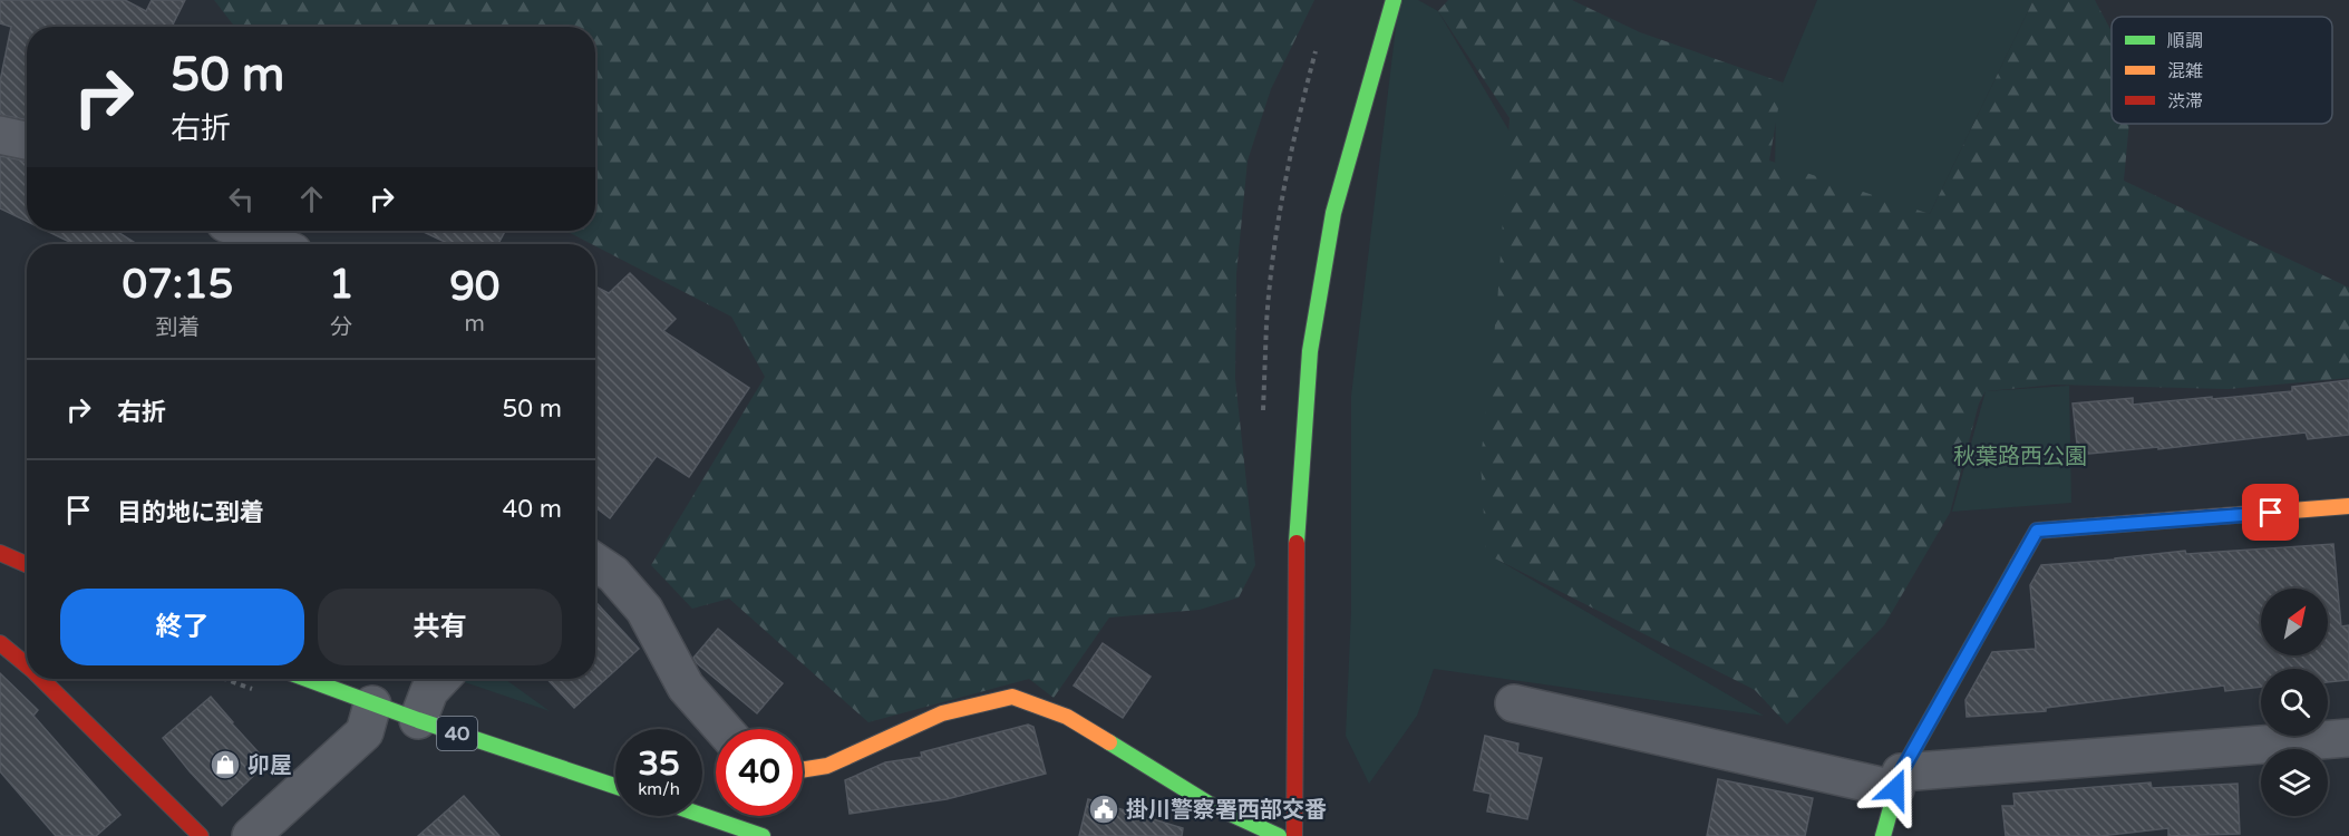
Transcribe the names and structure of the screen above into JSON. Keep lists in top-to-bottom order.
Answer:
{
  "streets": {
    "street": ["40"]
  },
  "parks": ["秋葉路西公園"],
  "places": {
    "shop": ["卯屋"],
    "public building": ["掛川警察署西部交番"]
  },
  "legend": ["順調", "混雑", "渋滞"],
  "north": "top right",
  "page": {
    "turn": ["50 m", "右折"],
    "eta": [
      "07:15",
      "到着",
      "1",
      "分",
      "90",
      "m"
    ],
    "list": [
      {
        "name": "右折",
        "value": "50 m"
      },
      {
        "name": "目的地に到着",
        "value": "40 m"
      }
    ],
    "buttons": ["終了", "共有"],
    "speed": "35 km/h",
    "limit": "40"
  }
}
